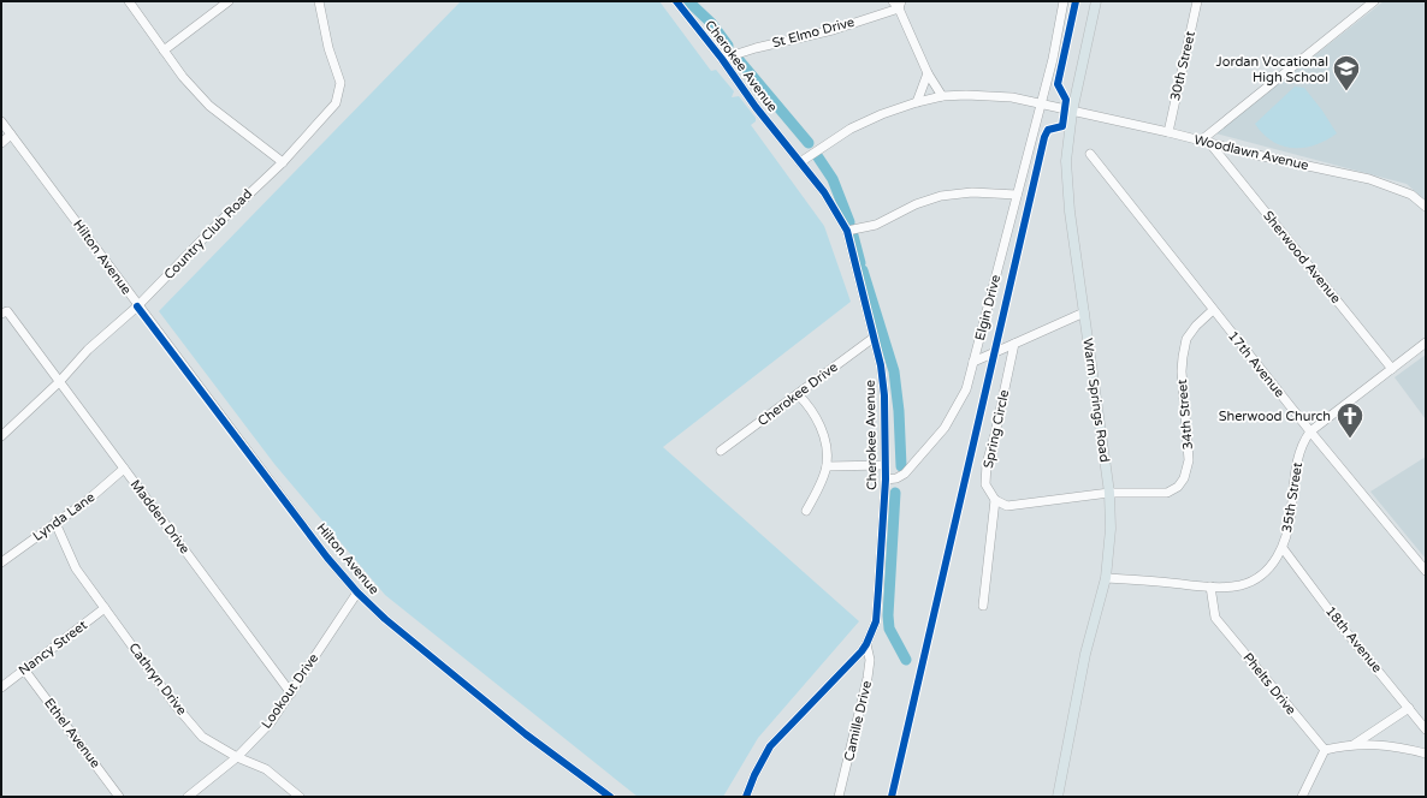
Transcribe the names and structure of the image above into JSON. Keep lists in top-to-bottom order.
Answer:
{
  "streets": {
    "main road": ["Warm Springs Road"],
    "street": [
      "St Elmo Drive",
      "Cherokee Avenue",
      "30th Street",
      "Woodlawn Avenue",
      "Country Club Road",
      "Hilton Avenue",
      "Sherwood Avenue",
      "Elgin Drive",
      "17th Avenue",
      "Cherokee Drive",
      "34th Street",
      "Spring Circle",
      "35th Street",
      "Lynda Lane",
      "Madden Drive",
      "18th Avenue",
      "Nancy Street",
      "Cathryn Drive",
      "Phelts Drive",
      "Lookout Drive",
      "Camille Drive",
      "Ethel Avenue"
    ]
  },
  "crossings": [
    ["St Elmo Drive", "Cherokee Avenue"],
    ["Cherokee Avenue", "Woodlawn Avenue"],
    ["Cherokee Avenue", "Elgin Drive"],
    ["Cherokee Avenue", "Cherokee Drive"],
    ["Cherokee Avenue", "Camille Drive"],
    ["30th Street", "Woodlawn Avenue"],
    ["Woodlawn Avenue", "Sherwood Avenue"],
    ["Woodlawn Avenue", "Elgin Drive"],
    ["Woodlawn Avenue", "Warm Springs Road"],
    ["Country Club Road", "Hilton Avenue"],
    ["Country Club Road", "Madden Drive"],
    ["Hilton Avenue", "Lookout Drive"],
    ["Sherwood Avenue", "35th Street"],
    ["17th Avenue", "34th Street"],
    ["17th Avenue", "35th Street"],
    ["Warm Springs Road", "34th Street"],
    ["Warm Springs Road", "35th Street"],
    ["35th Street", "18th Avenue"],
    ["35th Street", "Phelts Drive"],
    ["Lynda Lane", "Madden Drive"],
    ["Lynda Lane", "Cathryn Drive"],
    ["Madden Drive", "Lookout Drive"],
    ["Nancy Street", "Cathryn Drive"],
    ["Nancy Street", "Ethel Avenue"],
    ["Cathryn Drive", "Lookout Drive"]
  ],
  "places": {
    "school or university": ["Jordan Vocational High School"],
    "church": ["Sherwood Church"]
  }
}
